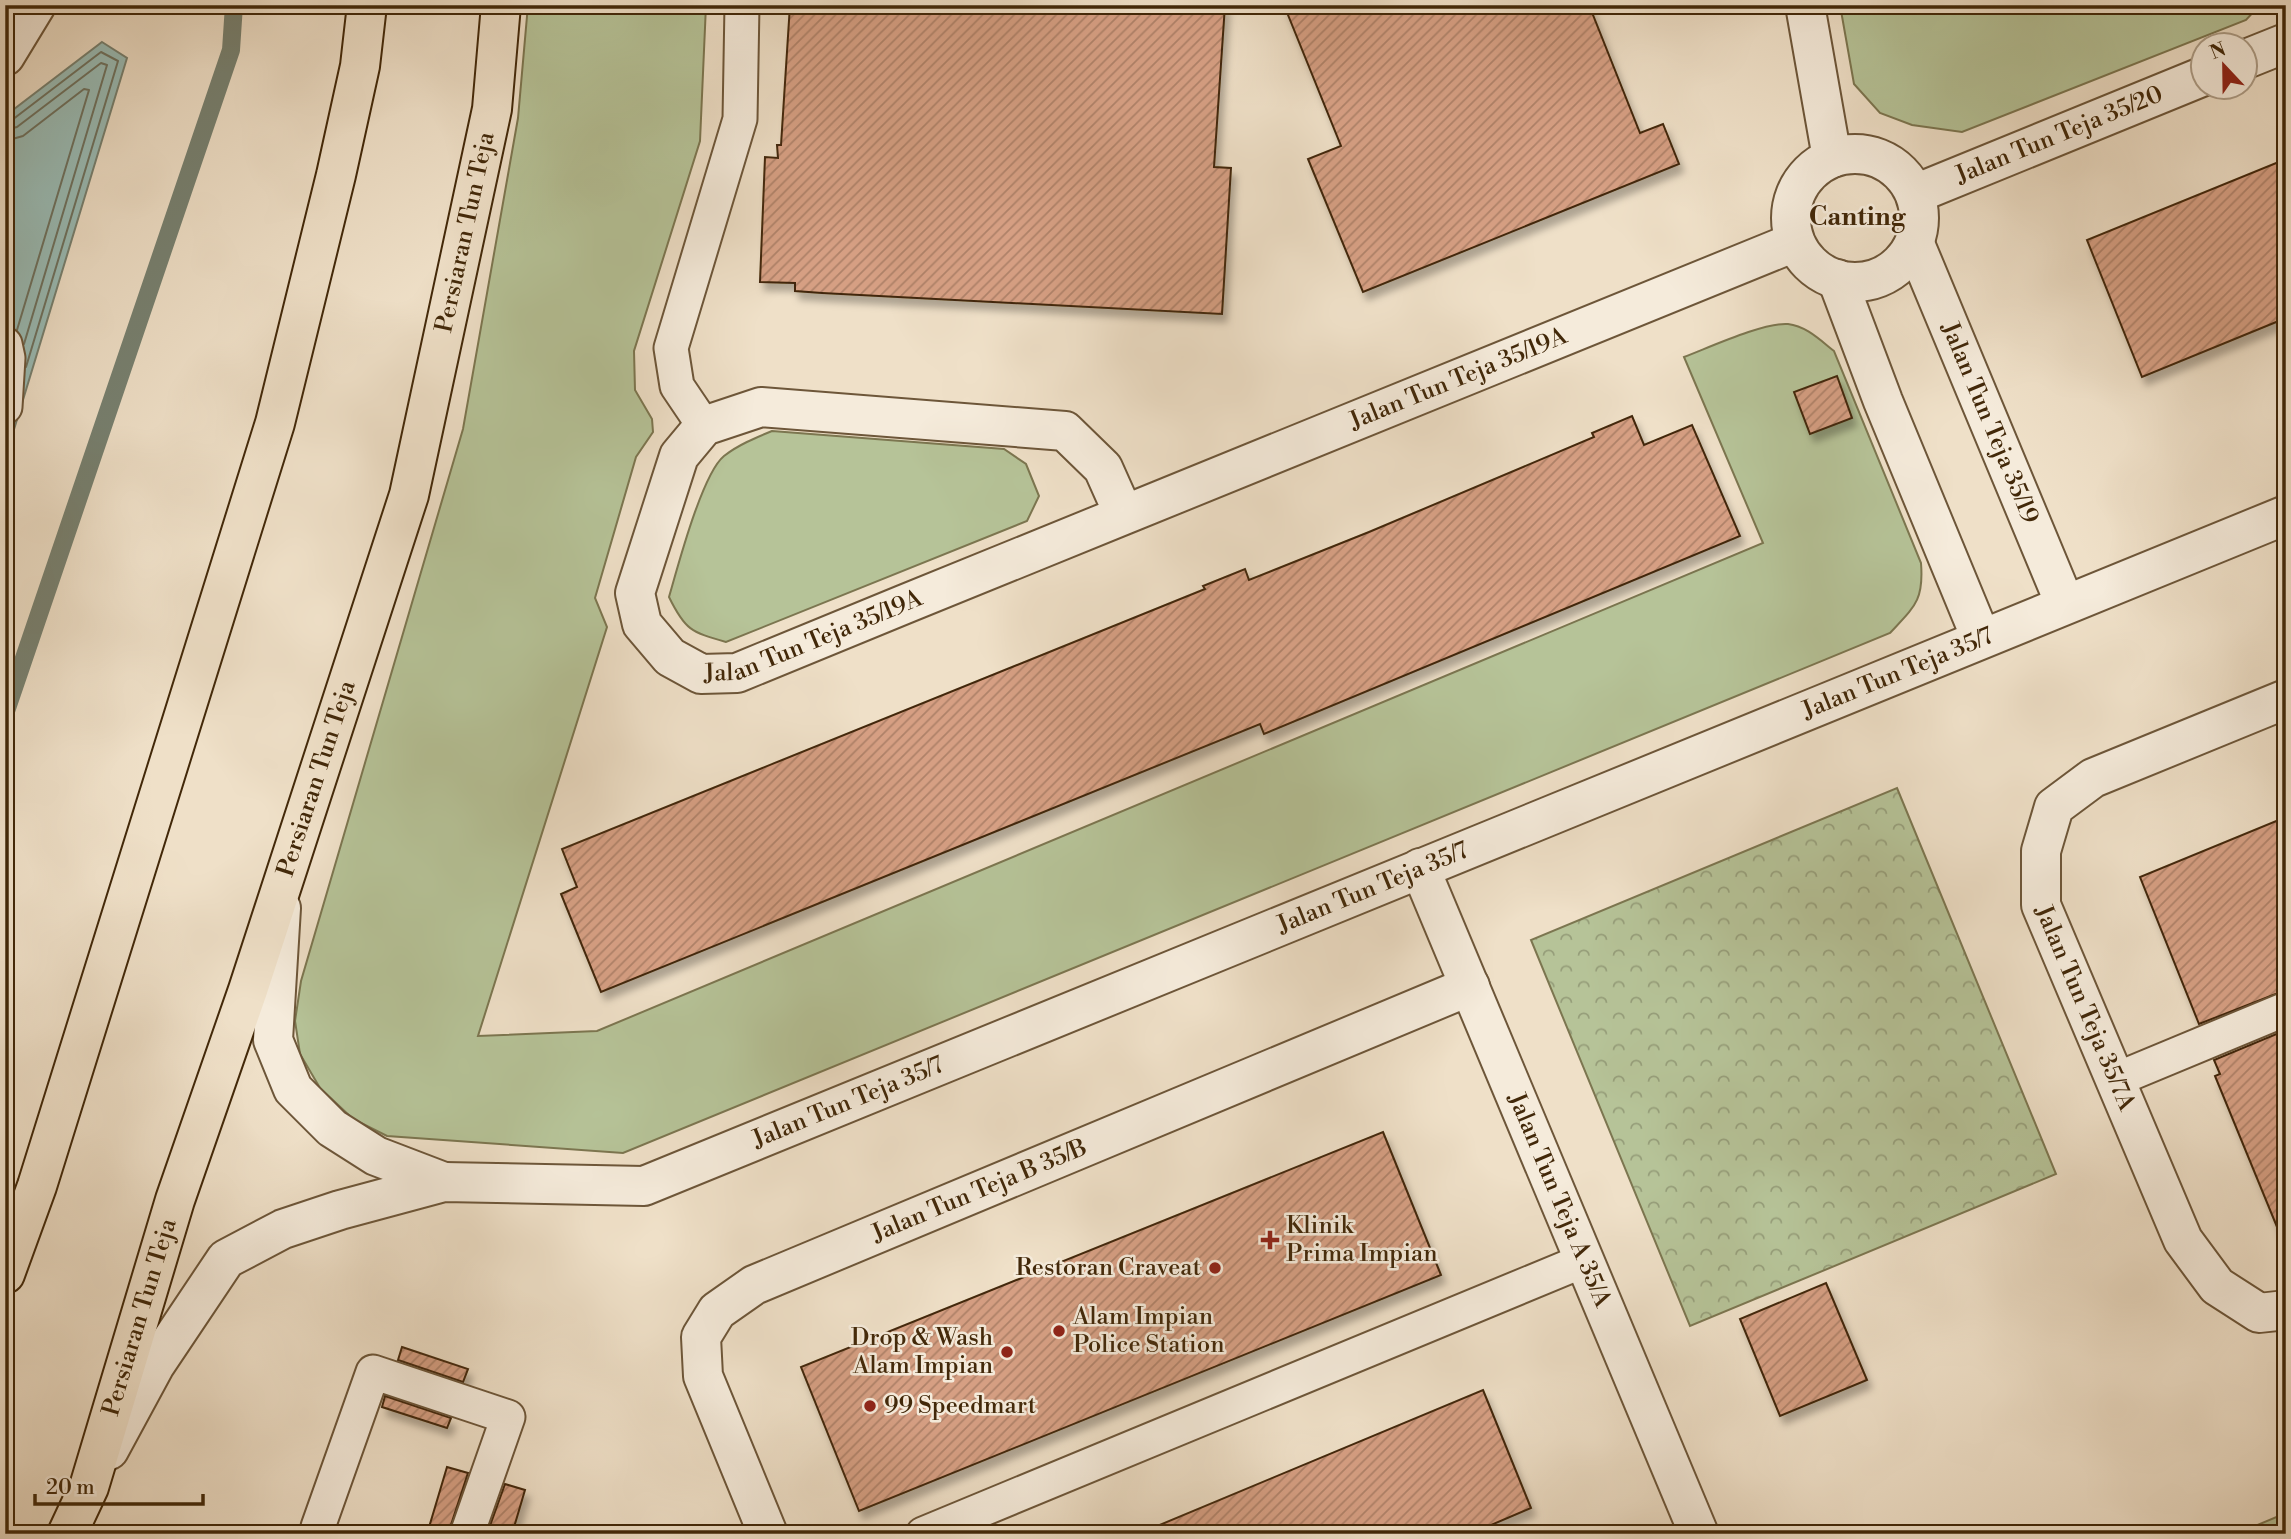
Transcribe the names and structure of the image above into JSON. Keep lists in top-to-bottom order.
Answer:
{
  "streets": {
    "main road": ["Persiaran Tun Teja"],
    "street": [
      "Jalan Tun Teja 35/20",
      "Jalan Tun Teja 35/19A",
      "Jalan Tun Teja 35/19",
      "Jalan Tun Teja 35/7",
      "Jalan Tun Teja 35/7A",
      "Jalan Tun Teja B 35/B",
      "Jalan Tun Teja A 35/A"
    ]
  },
  "crossings": [
    ["Jalan Tun Teja 35/20", "Jalan Tun Teja 35/19A"],
    ["Jalan Tun Teja 35/20", "Jalan Tun Teja 35/19"],
    ["Jalan Tun Teja 35/19A", "Jalan Tun Teja 35/19"],
    ["Jalan Tun Teja 35/19", "Jalan Tun Teja 35/7"],
    ["Jalan Tun Teja 35/7", "Jalan Tun Teja A 35/A"],
    ["Jalan Tun Teja B 35/B", "Jalan Tun Teja A 35/A"]
  ],
  "districts": ["Canting"],
  "places": {
    "health": ["Klinik Prima Impian"],
    "other": [
      "Restoran Craveat",
      "Alam Impian Police Station",
      "Drop & Wash Alam Impian",
      "99 Speedmart"
    ]
  },
  "scale_bar": "20 m",
  "north": "top"
}
